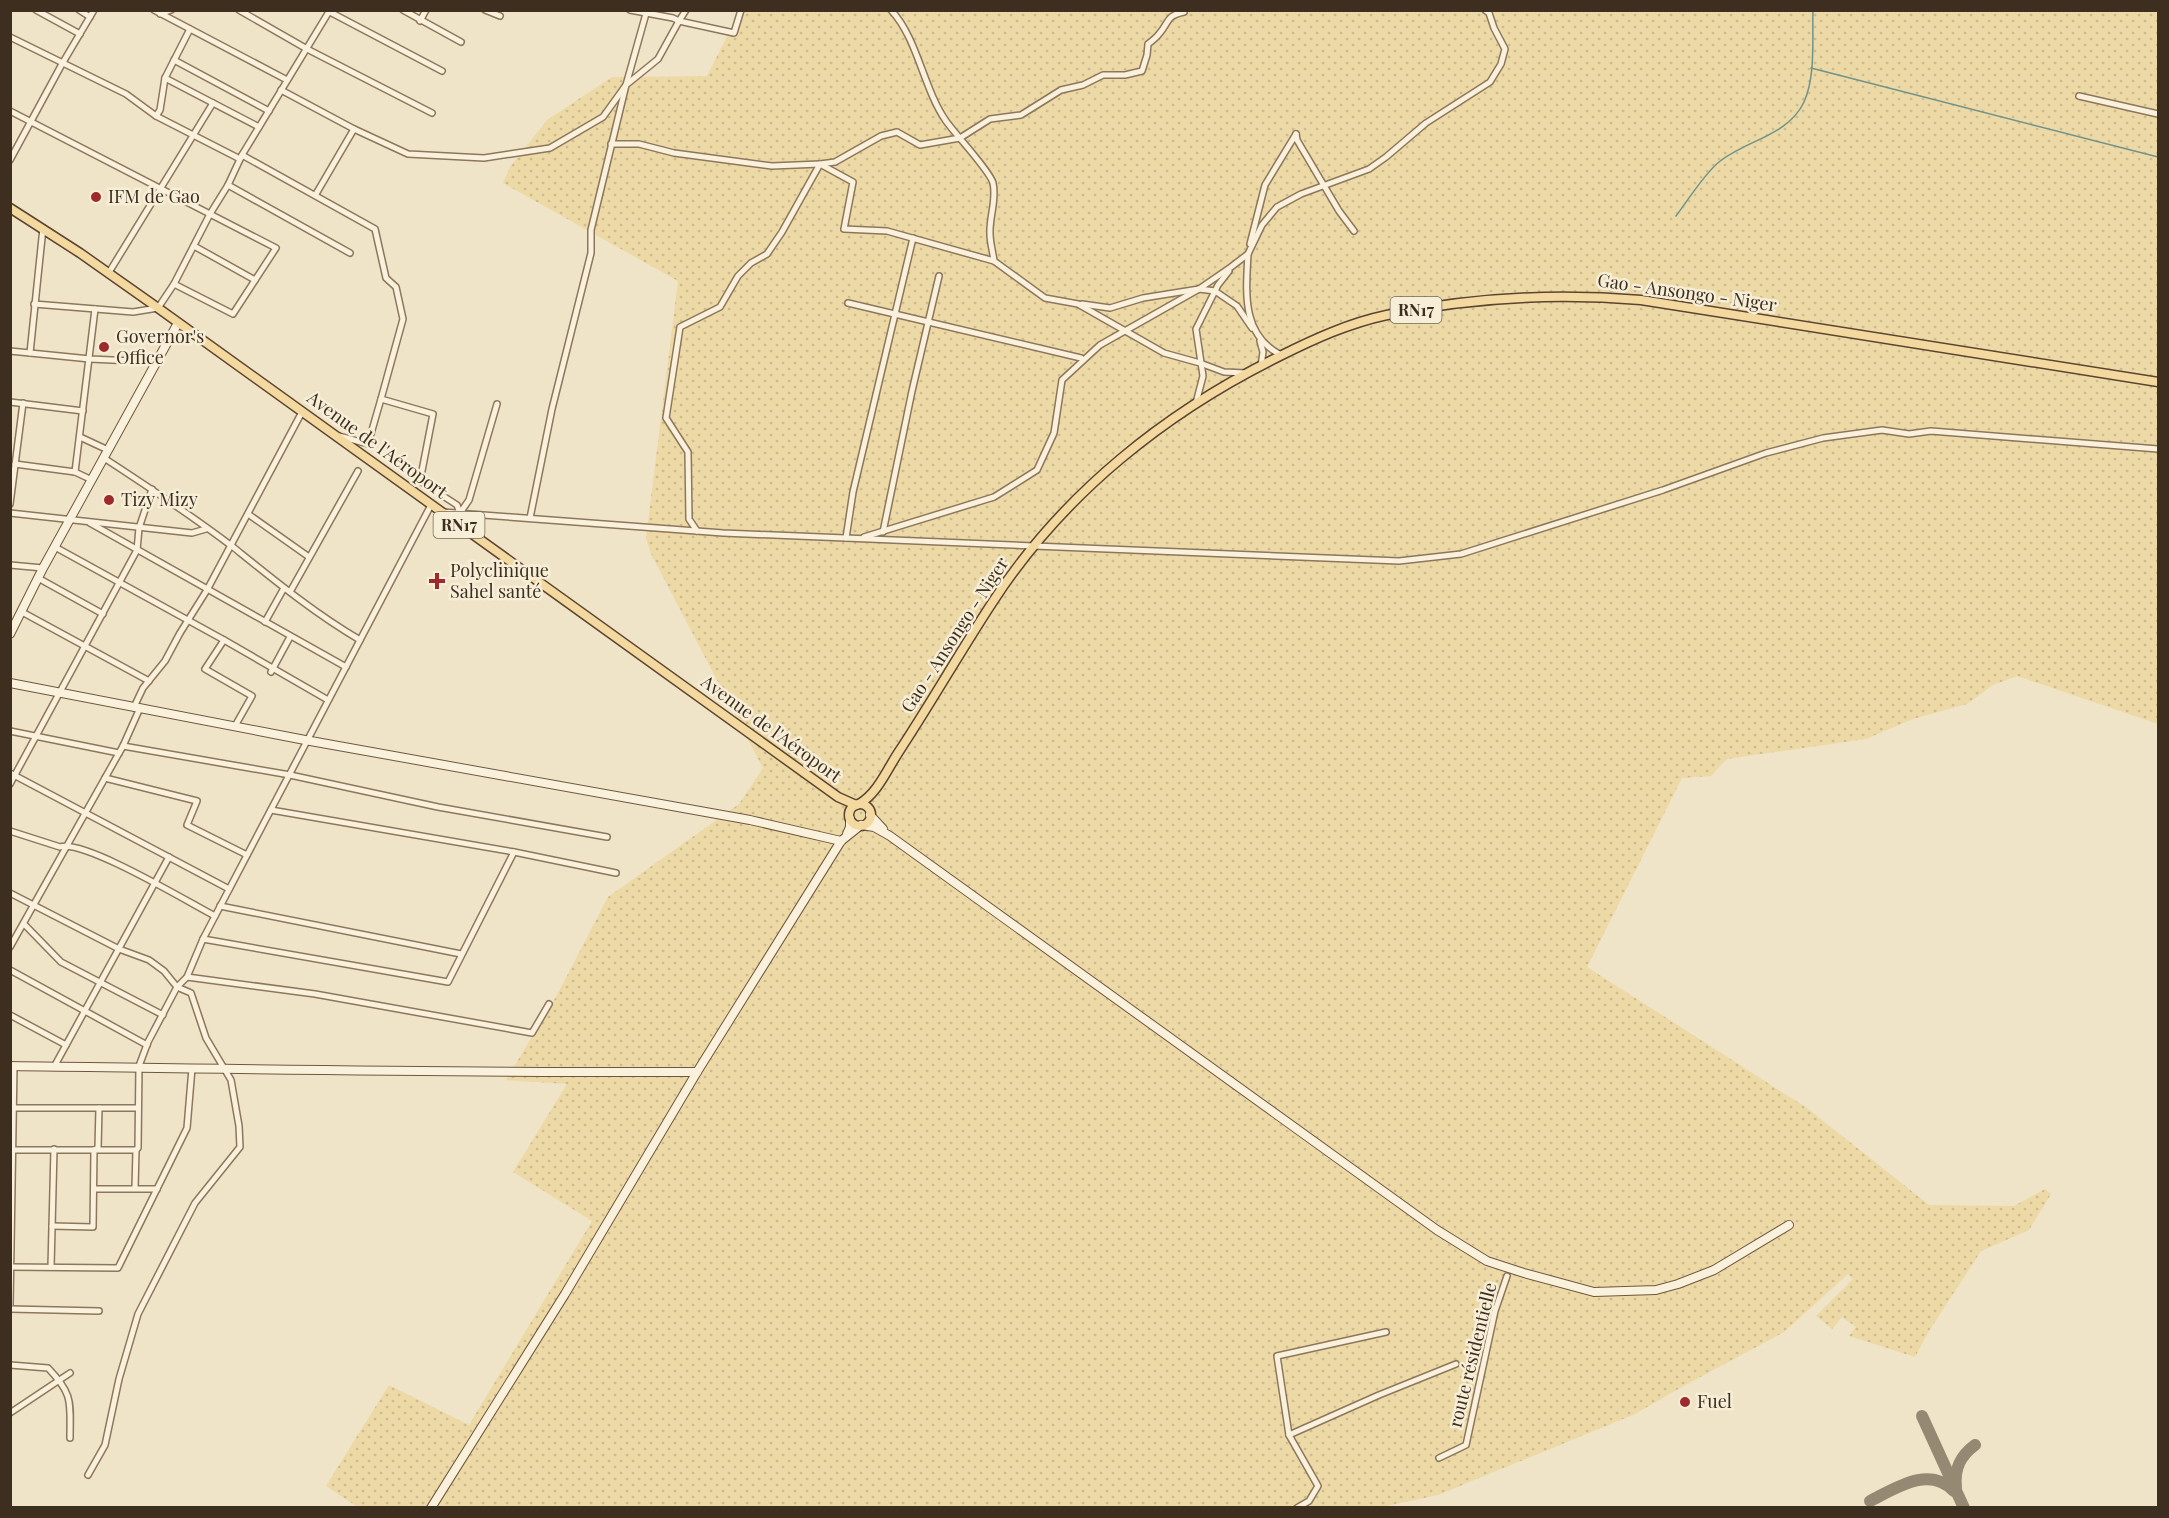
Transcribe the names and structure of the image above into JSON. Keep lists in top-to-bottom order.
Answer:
{
  "streets": {
    "main road": ["Gao - Ansongo - Niger", "RN17", "Avenue de l'Aéroport"],
    "street": ["route résidentielle"]
  },
  "crossings": [
    ["Gao - Ansongo - Niger", "RN17"],
    ["RN17", "Avenue de l'Aéroport"]
  ],
  "places": {
    "other": [
      "IFM de Gao",
      "Governor's Office",
      "Tizy Mizy",
      "Fuel"
    ],
    "health": ["Polyclinique Sahel santé"]
  }
}
